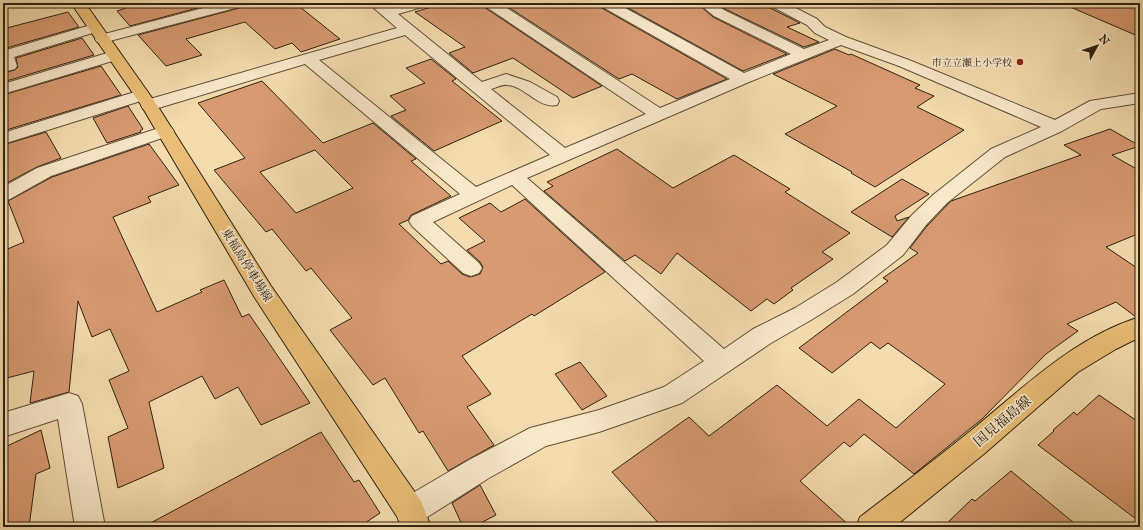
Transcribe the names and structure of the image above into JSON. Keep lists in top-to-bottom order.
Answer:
{
  "streets": {
    "main road": ["東福島停車場線", "国見福島線"]
  },
  "places": ["市立立瀬上小学校"],
  "north": "top right"
}
